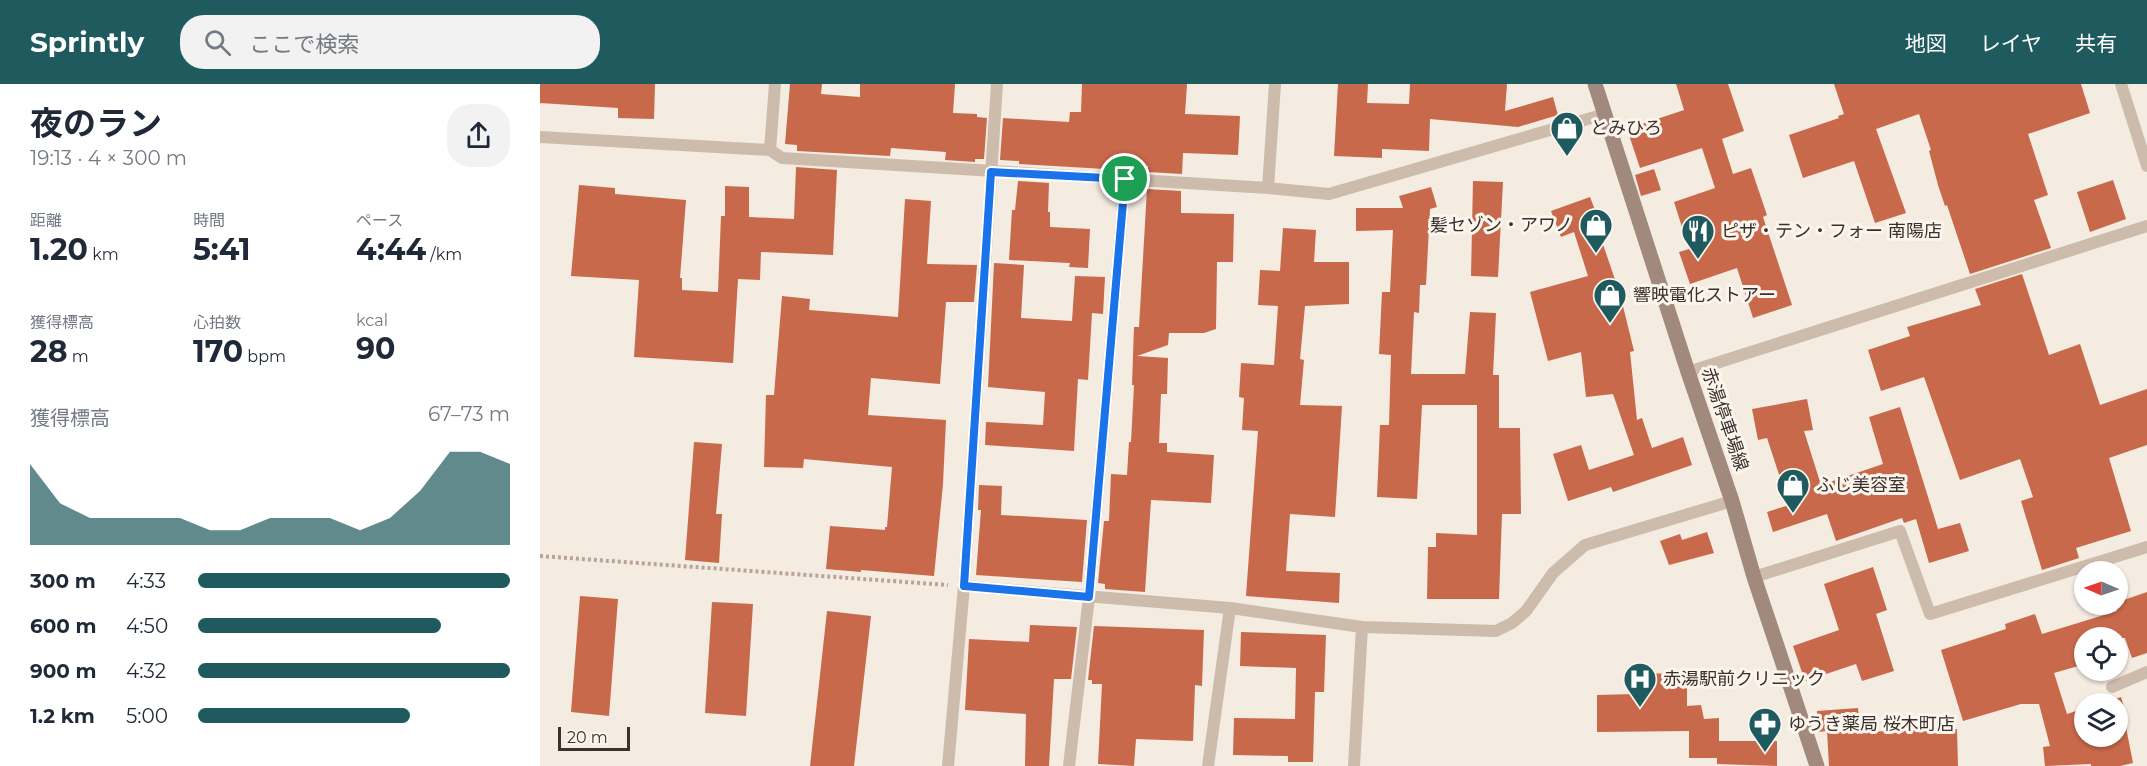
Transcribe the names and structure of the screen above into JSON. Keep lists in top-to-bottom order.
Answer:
{
  "streets": {
    "main road": ["赤湯停車場線"]
  },
  "places": {
    "shop": [
      "とみひろ",
      "髪セゾン・アワノ",
      "響映電化ストアー",
      "ふじ美容室"
    ],
    "restaurant": ["ピザ・テン・フォー 南陽店"],
    "hospital": ["赤湯駅前クリニック"],
    "pharmacy": ["ゆうき薬局 桜木町店"]
  },
  "scale_bar": "20 m",
  "north": "left",
  "page": {
    "header": "Sprintly",
    "search": "ここで検索",
    "nav": ["地図", "レイヤ", "共有"],
    "heading": ["夜のラン", "19:13 · 4 × 300 m"],
    "stats": [
      ["距離", "1.20 km"],
      ["時間", "5:41"],
      ["ペース", "4:44 /km"],
      ["獲得標高", "28 m"],
      ["心拍数", "170 bpm"],
      ["kcal", "90"]
    ],
    "chart": ["獲得標高", "67–73 m"],
    "list": [
      {
        "name": "300 m",
        "note": "4:33"
      },
      {
        "name": "600 m",
        "note": "4:50"
      },
      {
        "name": "900 m",
        "note": "4:32"
      },
      {
        "name": "1.2 km",
        "note": "5:00"
      }
    ],
    "scale": "20 m"
  }
}
